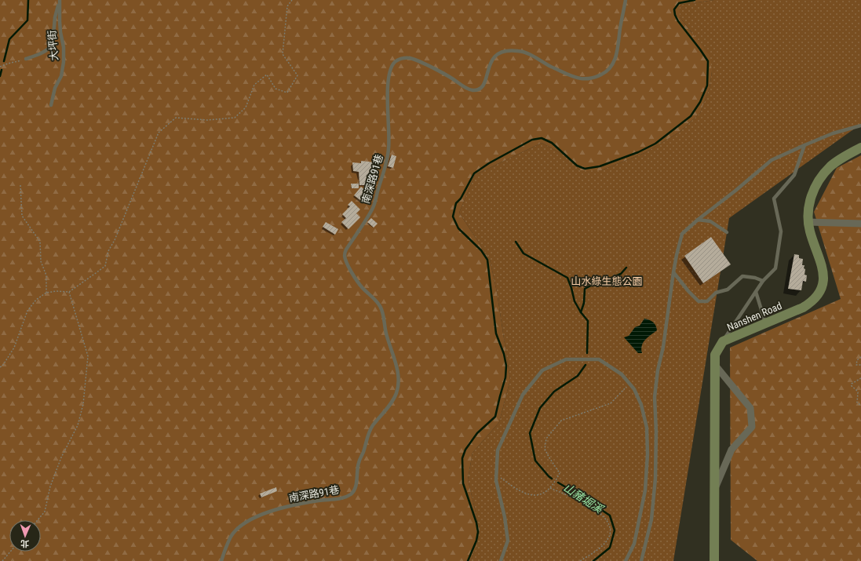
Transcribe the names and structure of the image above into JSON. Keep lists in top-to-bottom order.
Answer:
{
  "streets": {
    "main road": ["Nanshen Road"],
    "lane": ["大坪街", "南深路91巷"]
  },
  "water": ["山豬堀溪"],
  "parks": ["山水綠生態公園"],
  "north": "bottom"
}
